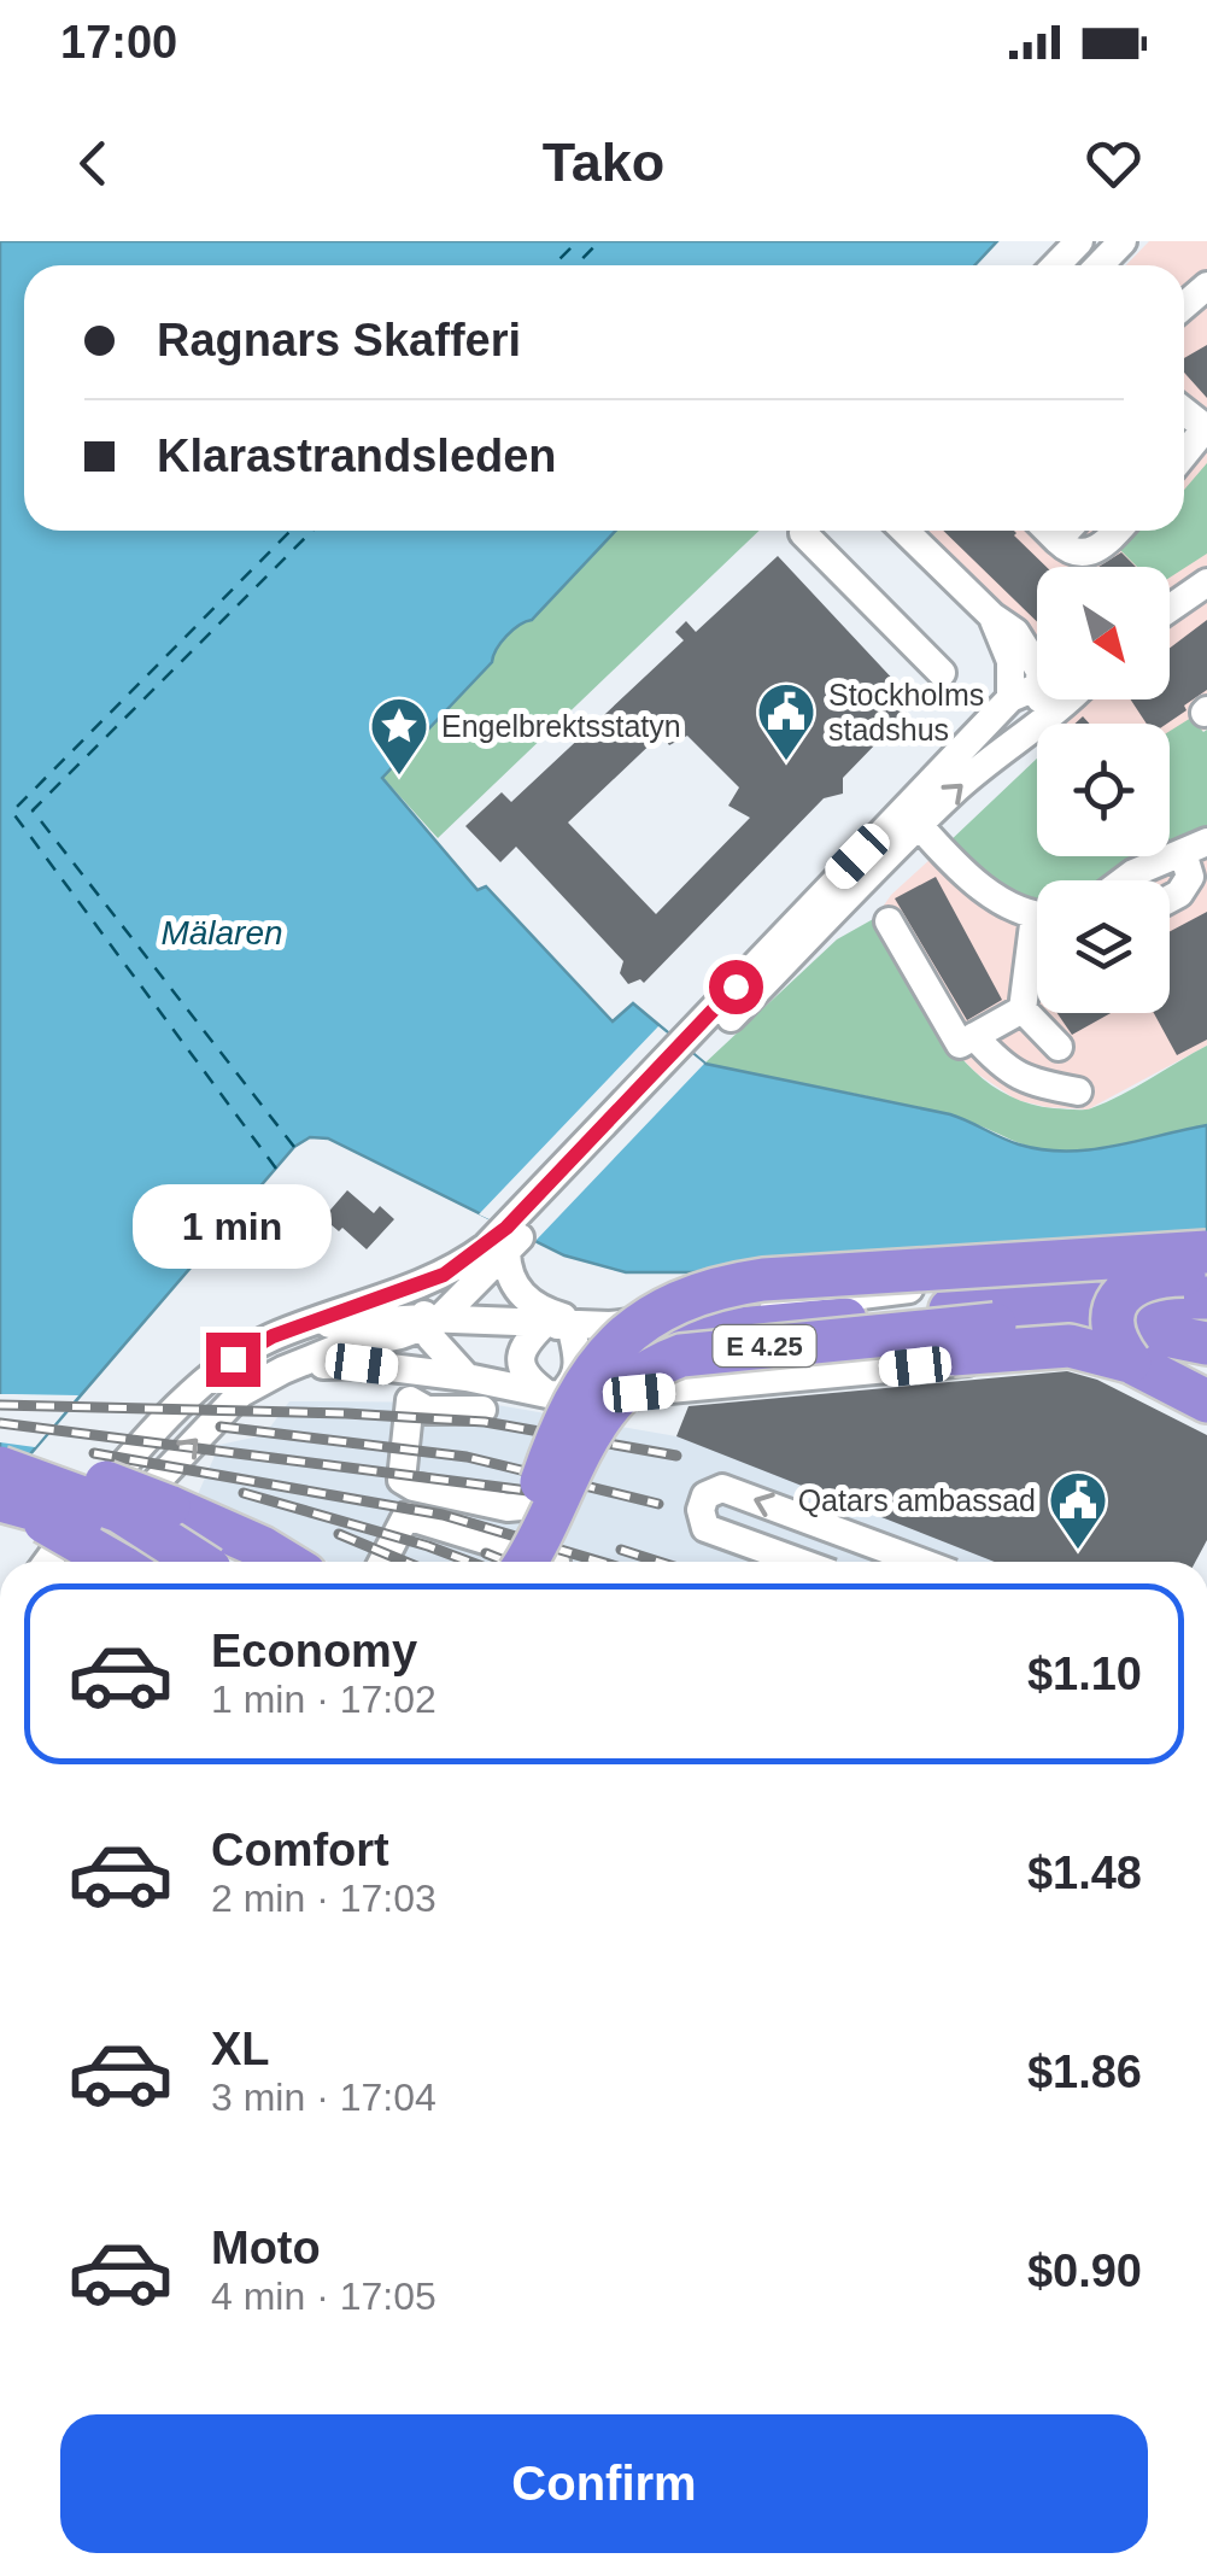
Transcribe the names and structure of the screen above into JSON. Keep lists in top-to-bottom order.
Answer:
{
  "streets": {
    "highway": ["E 4.25"]
  },
  "water": ["Mälaren"],
  "places": {
    "public building": ["Stockholms stadshus", "Qatars ambassad"],
    "place": ["Engelbrektsstatyn"]
  },
  "north": "bottom right",
  "page": {
    "status": "17:00",
    "header": "Tako",
    "banner": ["Ragnars Skafferi", "Klarastrandsleden"],
    "bubble": "1 min",
    "list": [
      {
        "name": "Economy",
        "note": "1 min · 17:02",
        "value": "$1.10"
      },
      {
        "name": "Comfort",
        "note": "2 min · 17:03",
        "value": "$1.48"
      },
      {
        "name": "XL",
        "note": "3 min · 17:04",
        "value": "$1.86"
      },
      {
        "name": "Moto",
        "note": "4 min · 17:05",
        "value": "$0.90"
      }
    ],
    "buttons": "Confirm"
  }
}
